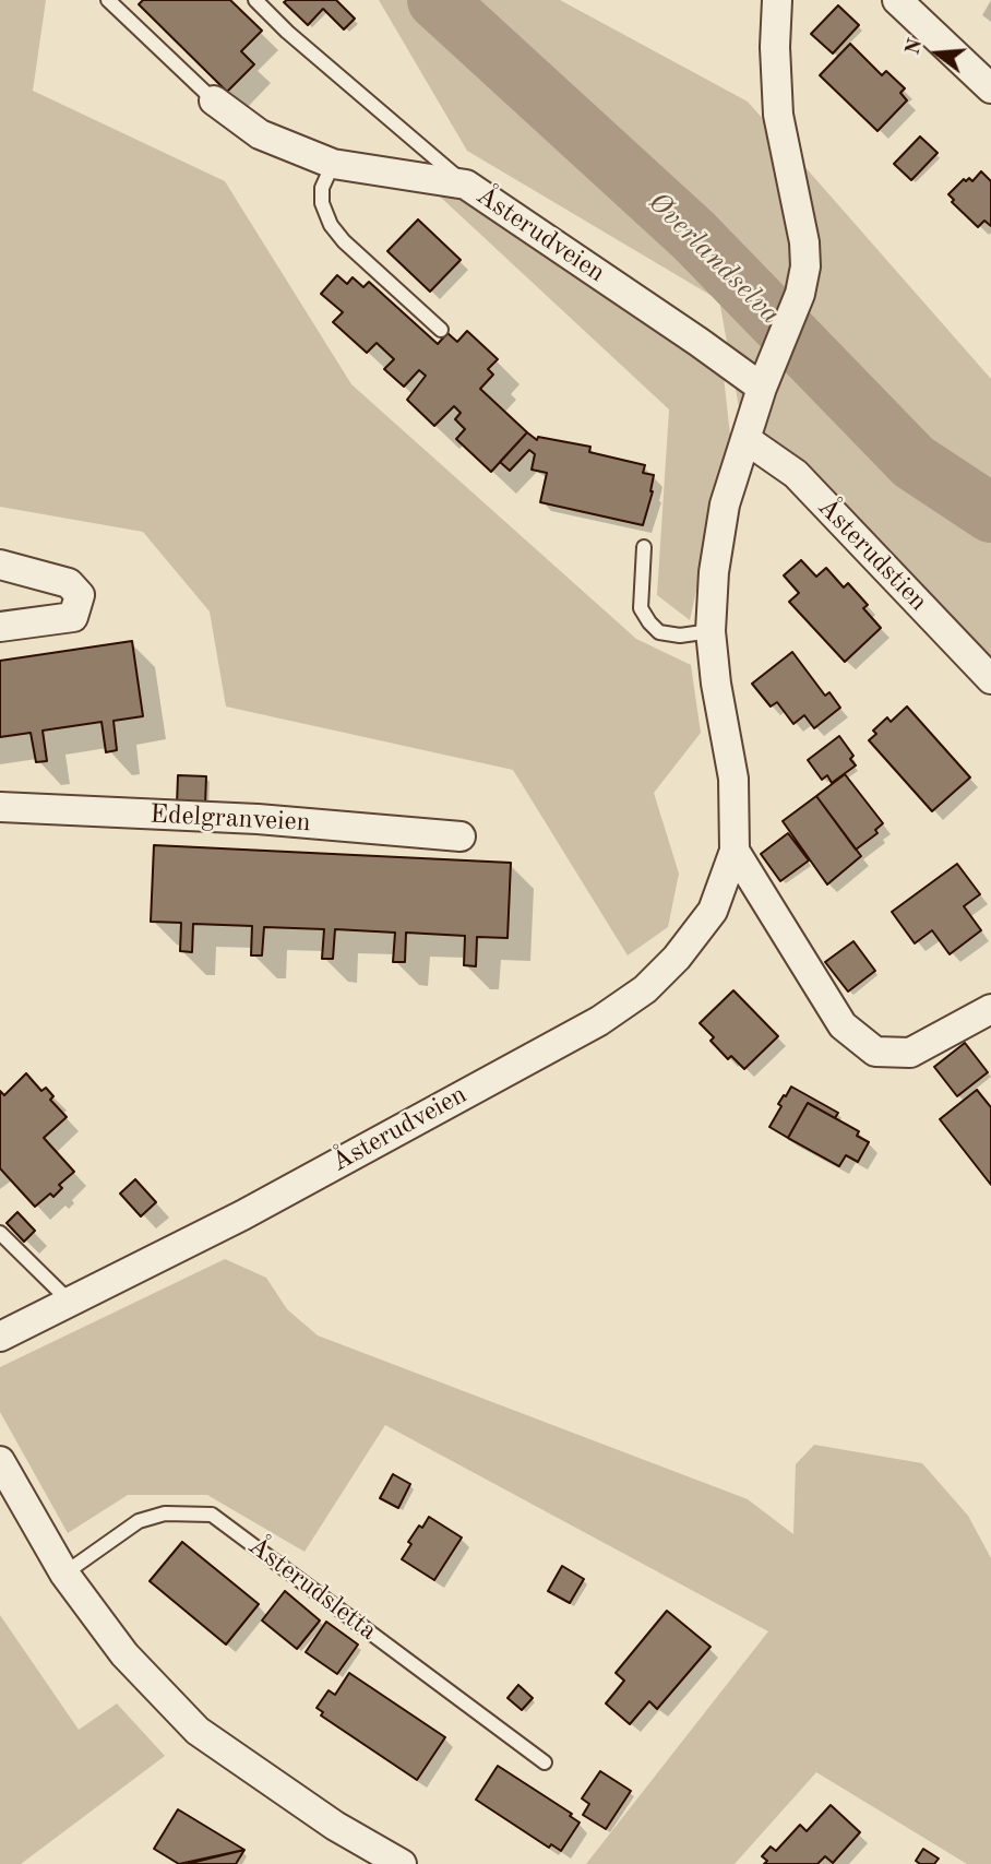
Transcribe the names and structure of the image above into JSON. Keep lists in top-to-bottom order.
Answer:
{
  "streets": {
    "street": ["Åsterudveien", "Åsterudstien", "Edelgranveien"],
    "lane": ["Åsterudsletta"]
  },
  "crossings": [
    ["Åsterudveien", "Åsterudstien"]
  ],
  "water": ["Øverlandselva"],
  "north": "left"
}
